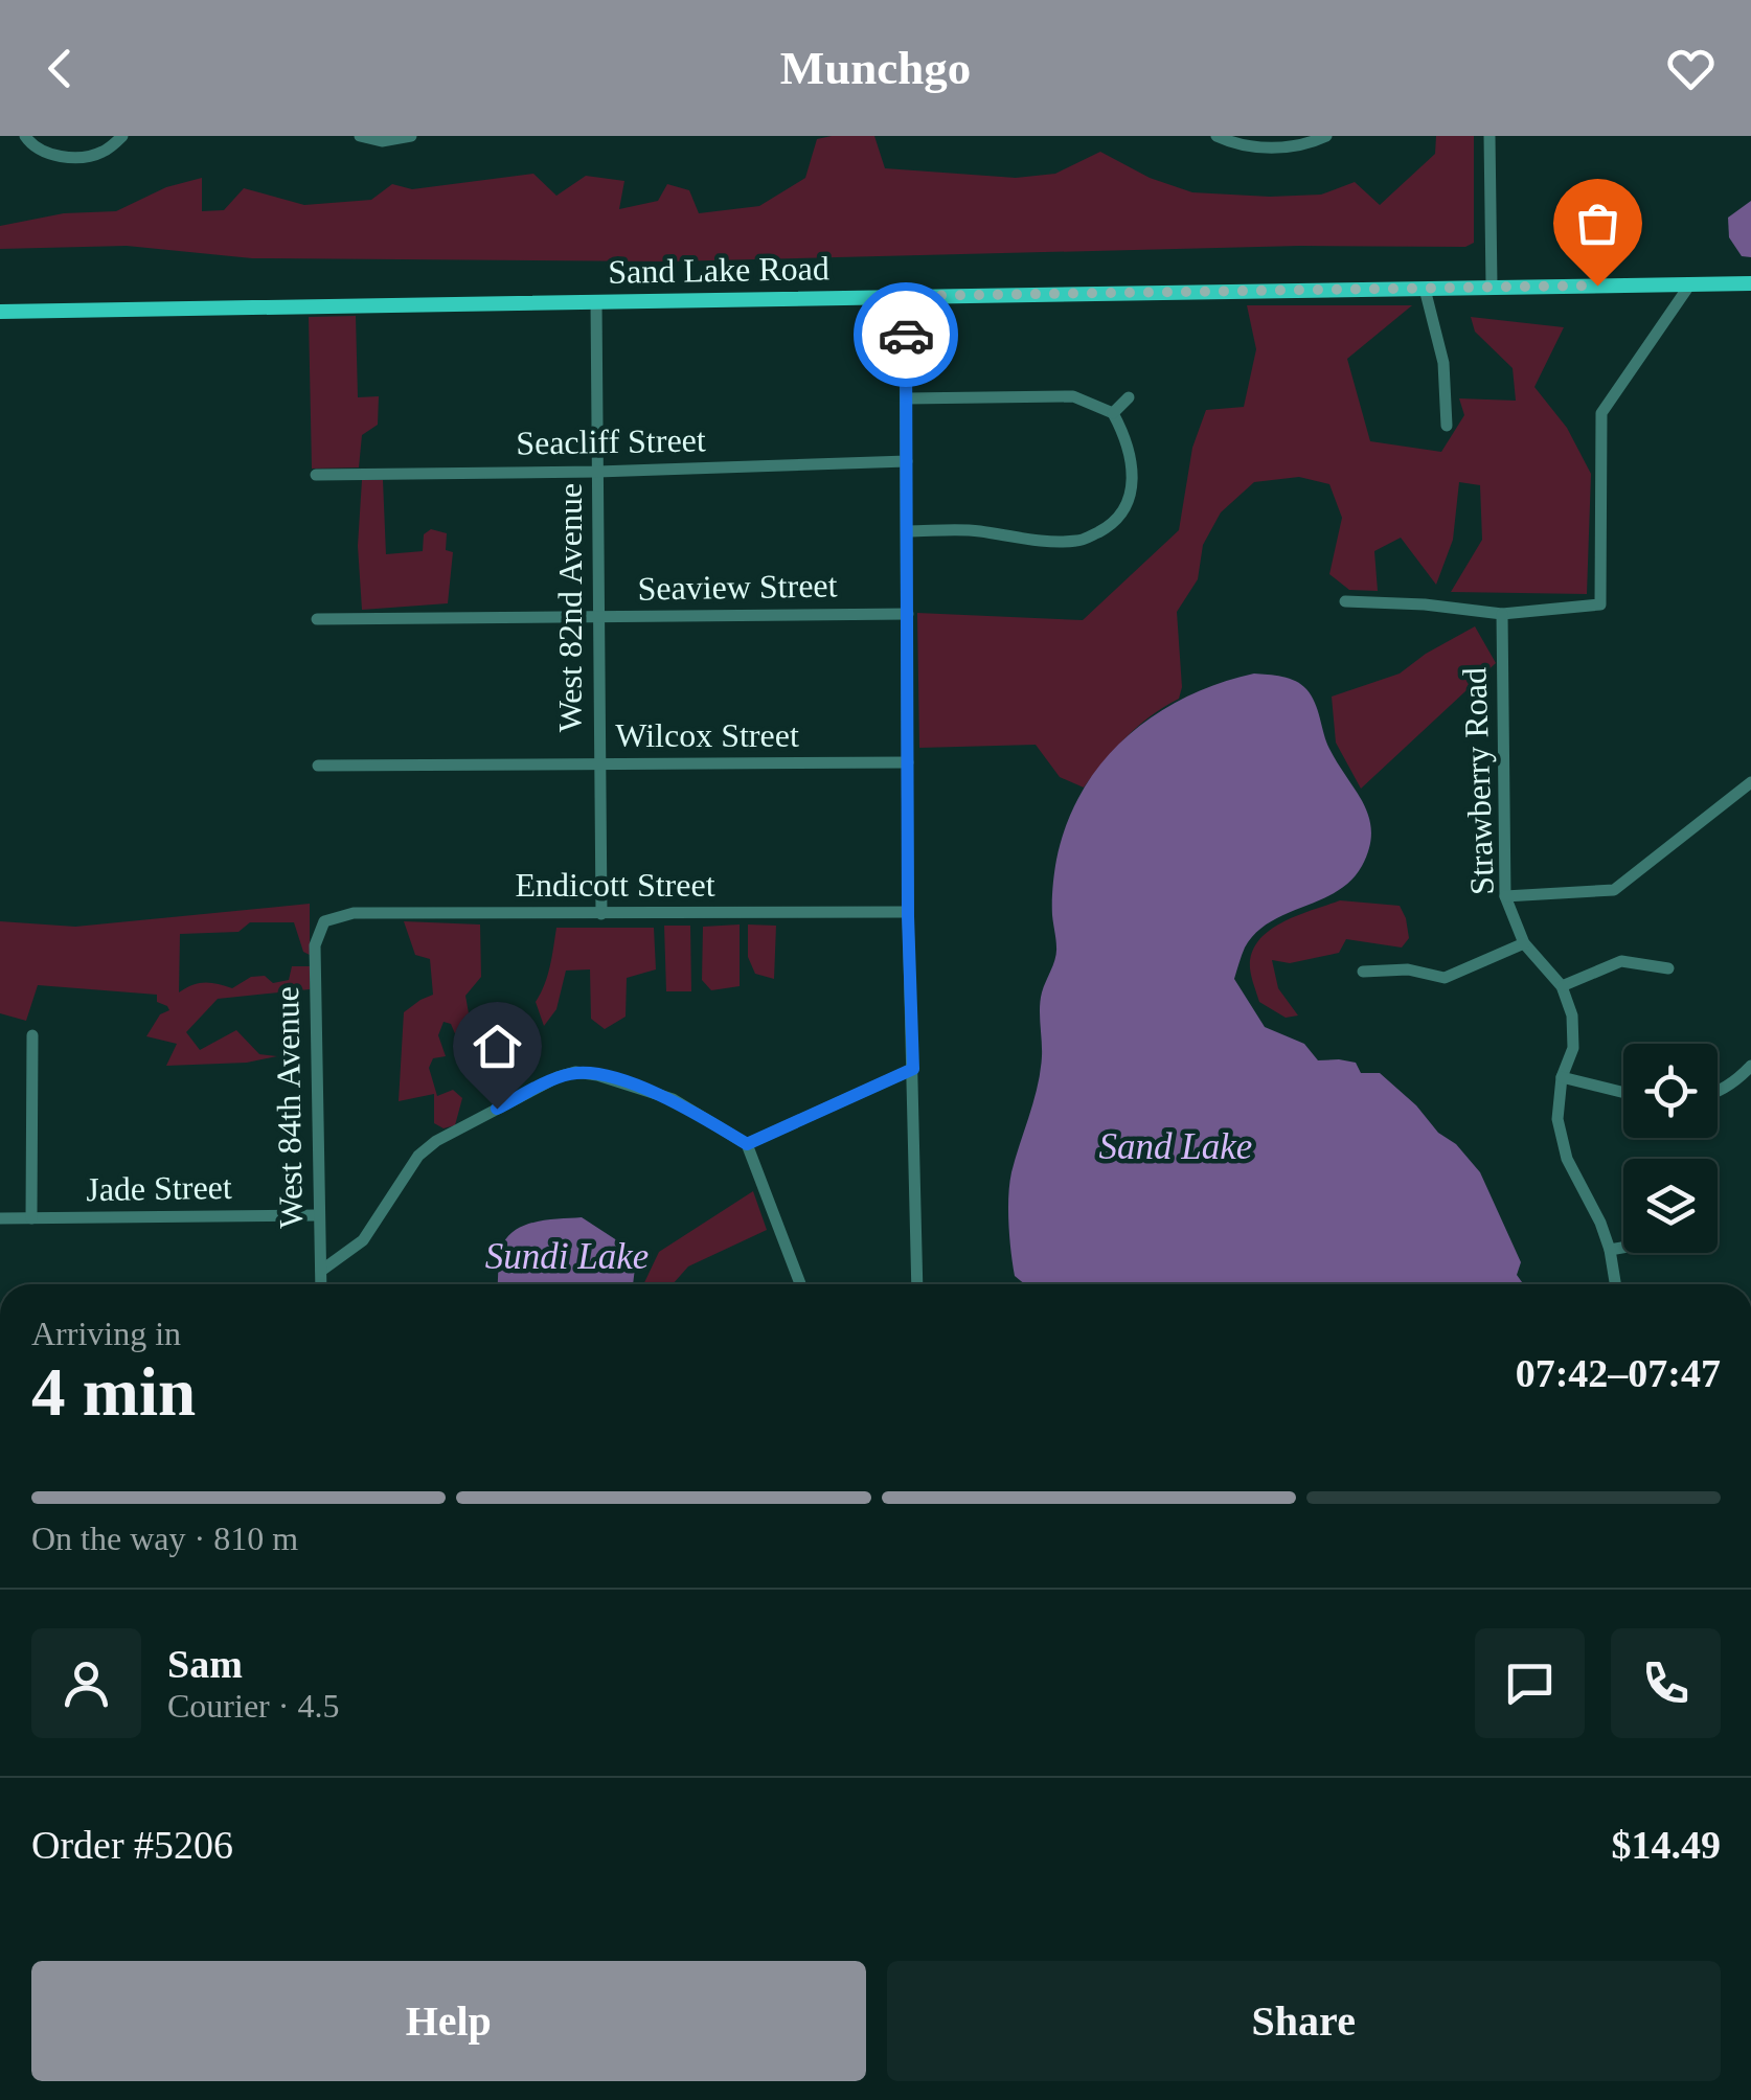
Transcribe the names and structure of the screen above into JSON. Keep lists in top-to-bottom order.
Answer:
{
  "streets": {
    "main road": ["Sand Lake Road"],
    "street": [
      "Seacliff Street",
      "Seaview Street",
      "West 82nd Avenue",
      "Wilcox Street",
      "Strawberry Road",
      "Endicott Street",
      "West 84th Avenue",
      "Jade Street"
    ]
  },
  "crossings": [
    ["Sand Lake Road", "West 82nd Avenue"],
    ["Seacliff Street", "West 82nd Avenue"],
    ["Seaview Street", "West 82nd Avenue"],
    ["West 82nd Avenue", "Wilcox Street"],
    ["West 82nd Avenue", "Endicott Street"],
    ["Endicott Street", "West 84th Avenue"],
    ["West 84th Avenue", "Jade Street"]
  ],
  "water": ["Sand Lake", "Sundi Lake"],
  "page": {
    "header": "Munchgo",
    "heading": ["4 min", "Arriving in", "07:42–07:47"],
    "panel": [
      "Sam",
      "Courier · 4.5",
      "Order #5206",
      "$14.49"
    ],
    "bar": "On the way · 810 m",
    "buttons": ["Help", "Share"]
  }
}
